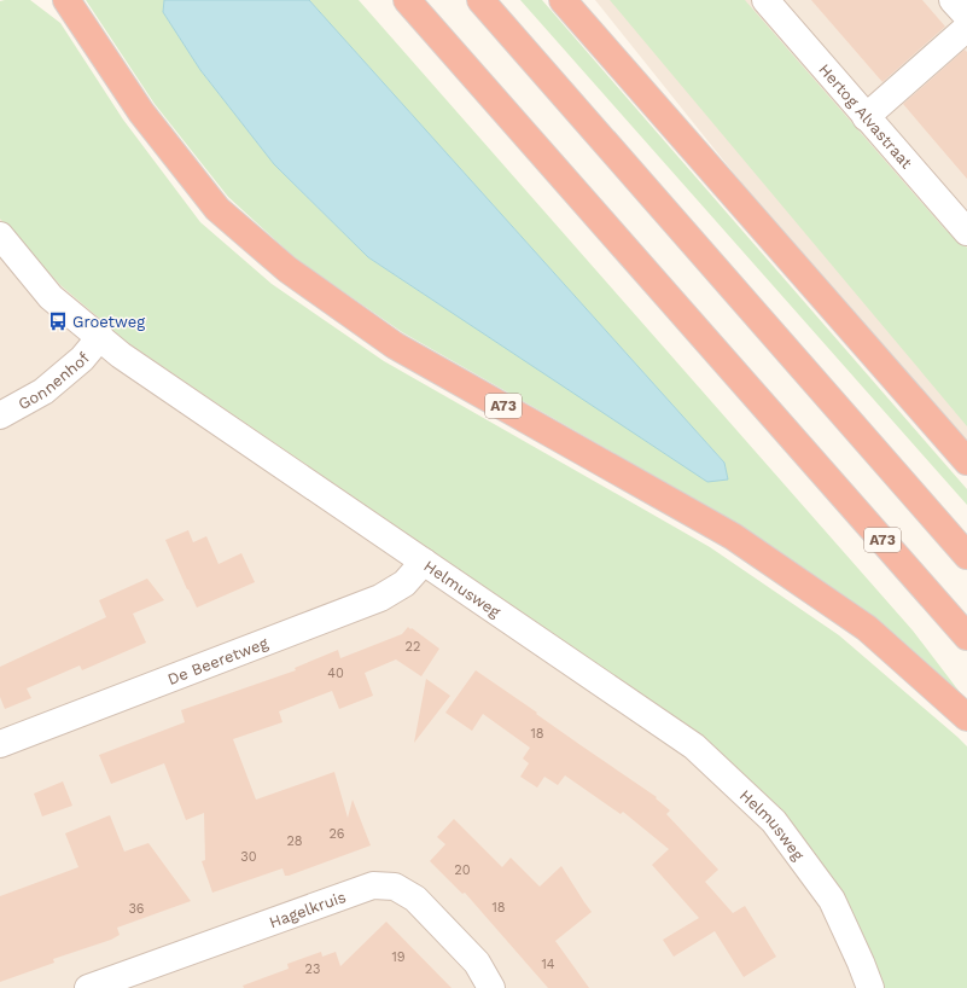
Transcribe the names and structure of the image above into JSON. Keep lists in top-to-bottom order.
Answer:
{
  "streets": {
    "highway": ["A73"],
    "street": [
      "Hertog Alvastraat",
      "Gonnenhof",
      "Helmusweg",
      "De Beeretweg",
      "Hagelkruis"
    ]
  },
  "crossings": [
    ["Gonnenhof", "Helmusweg"],
    ["Helmusweg", "De Beeretweg"]
  ],
  "places": {
    "bus stop": ["Groetweg"]
  },
  "house_numbers": [
    "22",
    "40",
    "18",
    "26",
    "28",
    "30",
    "20",
    "18",
    "36",
    "19",
    "14",
    "23"
  ]
}
